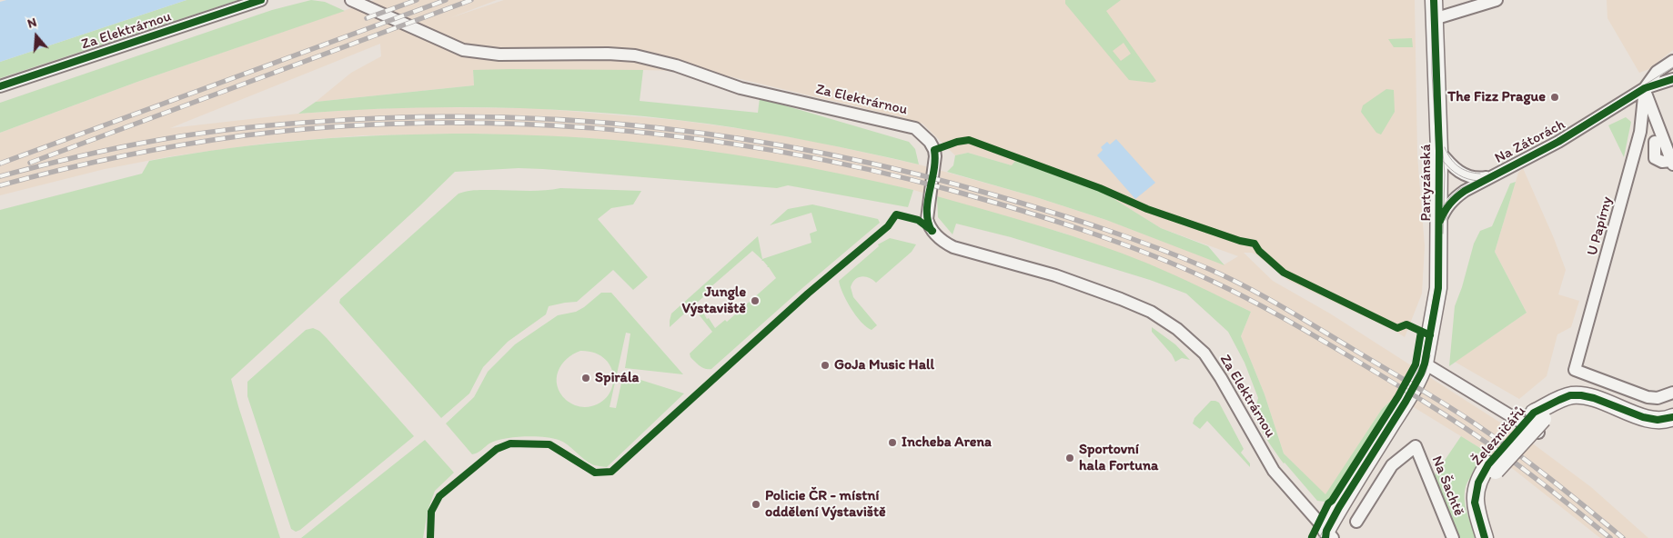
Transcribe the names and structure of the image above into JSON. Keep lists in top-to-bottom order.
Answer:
{
  "streets": {
    "main road": ["Partyzánská", "Železničářů"],
    "street": [
      "Za Elektrárnou",
      "Na Zátorách",
      "U Papírny",
      "Na Šachtě"
    ]
  },
  "crossings": [
    ["Za Elektrárnou", "Partyzánská"],
    ["Na Zátorách", "Partyzánská"],
    ["Na Zátorách", "U Papírny"]
  ],
  "places": [
    "The Fizz Prague",
    "Jungle Výstaviště",
    "GoJa Music Hall",
    "Spirála",
    "Incheba Arena",
    "Sportovní hala Fortuna",
    "Policie ČR - místní oddělení Výstaviště"
  ],
  "north": "top"
}
